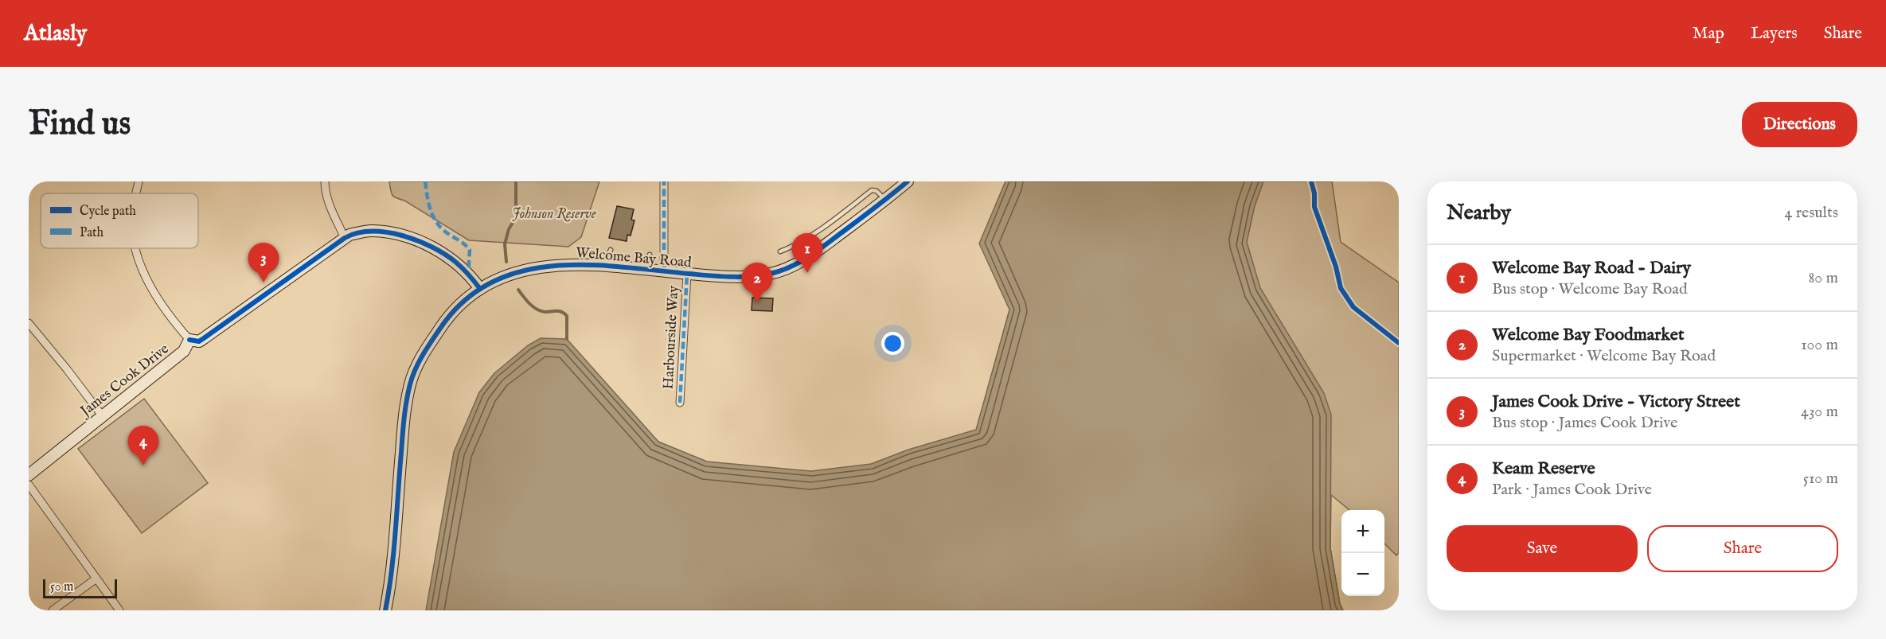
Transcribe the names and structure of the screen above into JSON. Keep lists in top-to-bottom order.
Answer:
{
  "streets": {
    "main road": ["Welcome Bay Road", "James Cook Drive"],
    "street": ["Harbourside Way"]
  },
  "crossings": [
    ["Welcome Bay Road", "Harbourside Way"]
  ],
  "parks": ["Johnson Reserve"],
  "legend": ["Cycle path", "Path"],
  "scale_bar": "50 m",
  "page": {
    "header": "Atlasly",
    "nav": ["Map", "Layers", "Share"],
    "buttons": [
      "Directions",
      ["Save", "Share"]
    ],
    "title": "Find us",
    "heading": ["Nearby", "4 results"],
    "pins": [
      "1",
      "3",
      "2",
      "4"
    ],
    "list": [
      {
        "mark": "1",
        "name": "Welcome Bay Road - Dairy",
        "note": "Bus stop · Welcome Bay Road",
        "value": "80 m"
      },
      {
        "mark": "2",
        "name": "Welcome Bay Foodmarket",
        "note": "Supermarket · Welcome Bay Road",
        "value": "100 m"
      },
      {
        "mark": "3",
        "name": "James Cook Drive - Victory Street",
        "note": "Bus stop · James Cook Drive",
        "value": "430 m"
      },
      {
        "mark": "4",
        "name": "Keam Reserve",
        "note": "Park · James Cook Drive",
        "value": "510 m"
      }
    ],
    "map_buttons": ["+", "−"],
    "scale": "50 m"
  }
}
